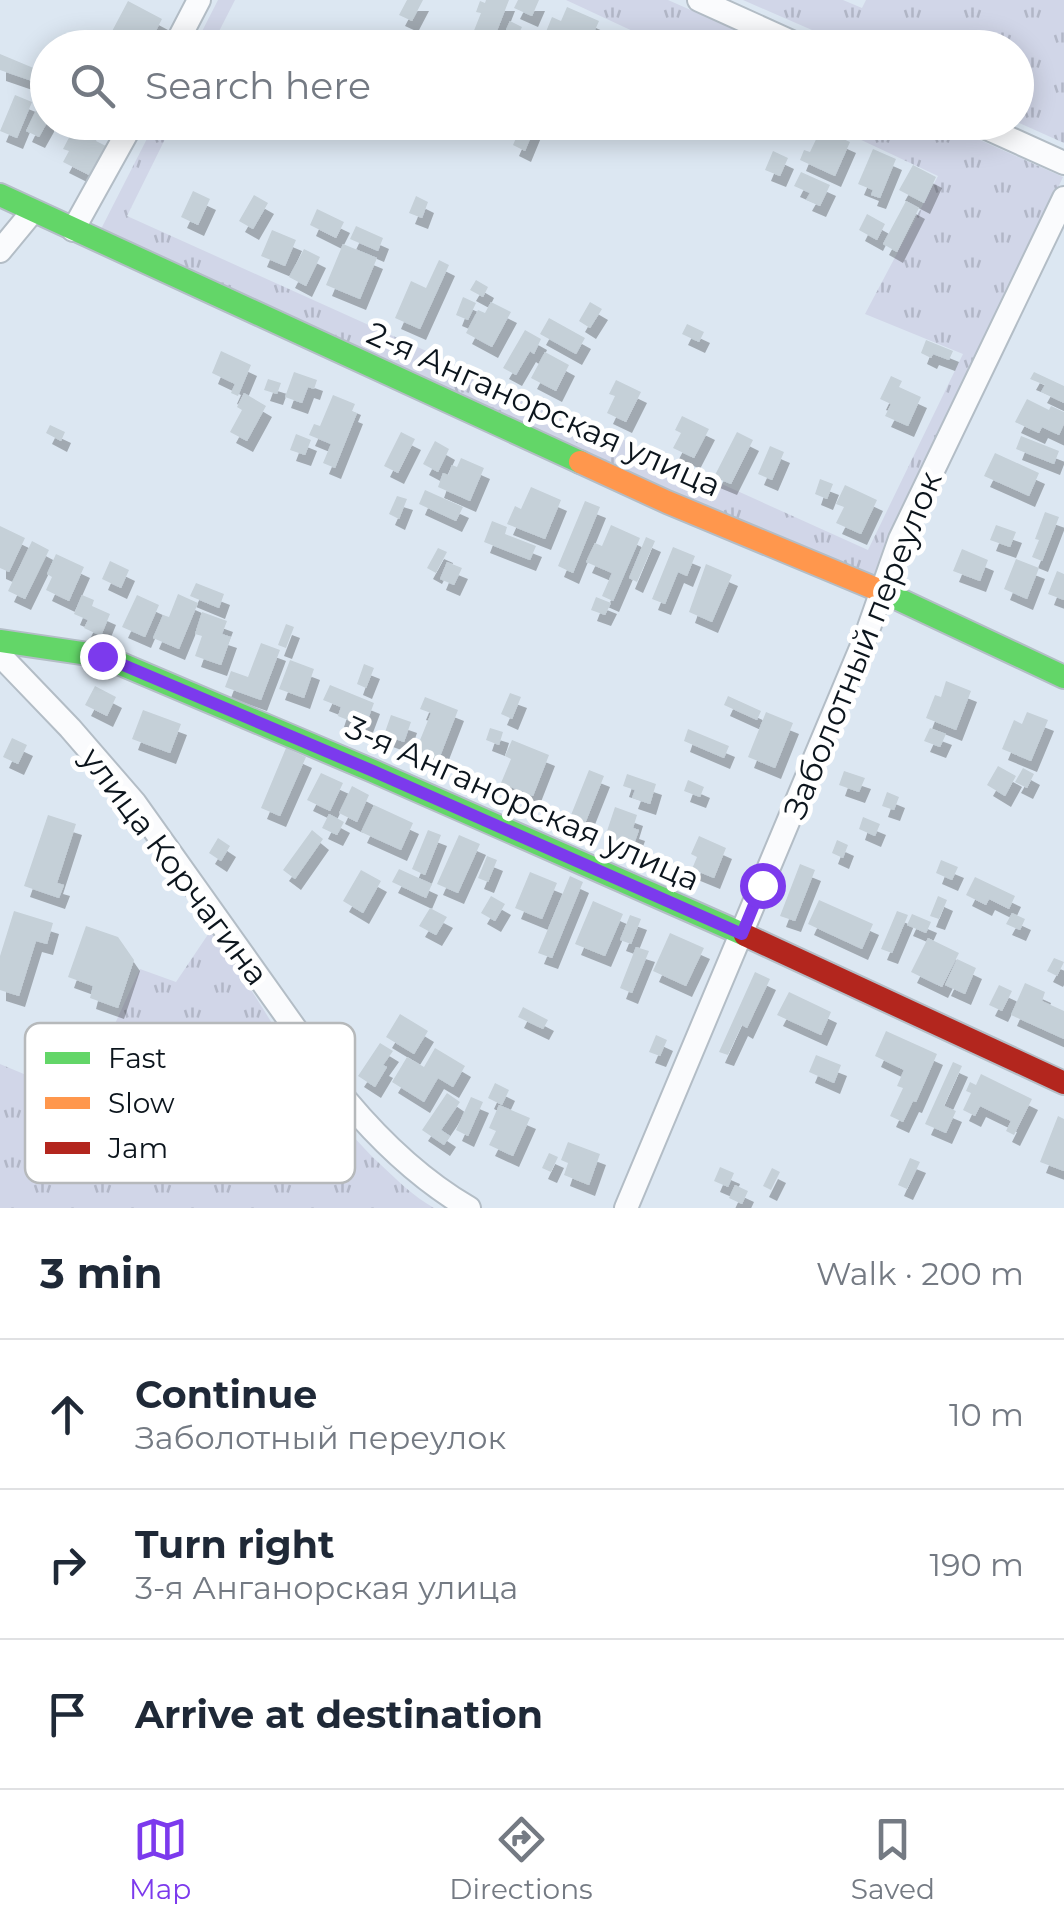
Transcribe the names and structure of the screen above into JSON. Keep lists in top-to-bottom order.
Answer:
{
  "streets": {
    "street": [
      "2-я Анганорская улица",
      "Заболотный переулок",
      "3-я Анганорская улица",
      "улица Корчагина"
    ]
  },
  "crossings": [
    ["2-я Анганорская улица", "Заболотный переулок"],
    ["Заболотный переулок", "3-я Анганорская улица"]
  ],
  "legend": ["Fast", "Slow", "Jam"],
  "page": {
    "search": "Search here",
    "heading": ["3 min", "Walk · 200 m"],
    "list": [
      ["Continue", "Заболотный переулок", "10 m"],
      ["Turn right", "3-я Анганорская улица", "190 m"],
      "Arrive at destination"
    ],
    "nav": ["Map", "Directions", "Saved"]
  }
}
